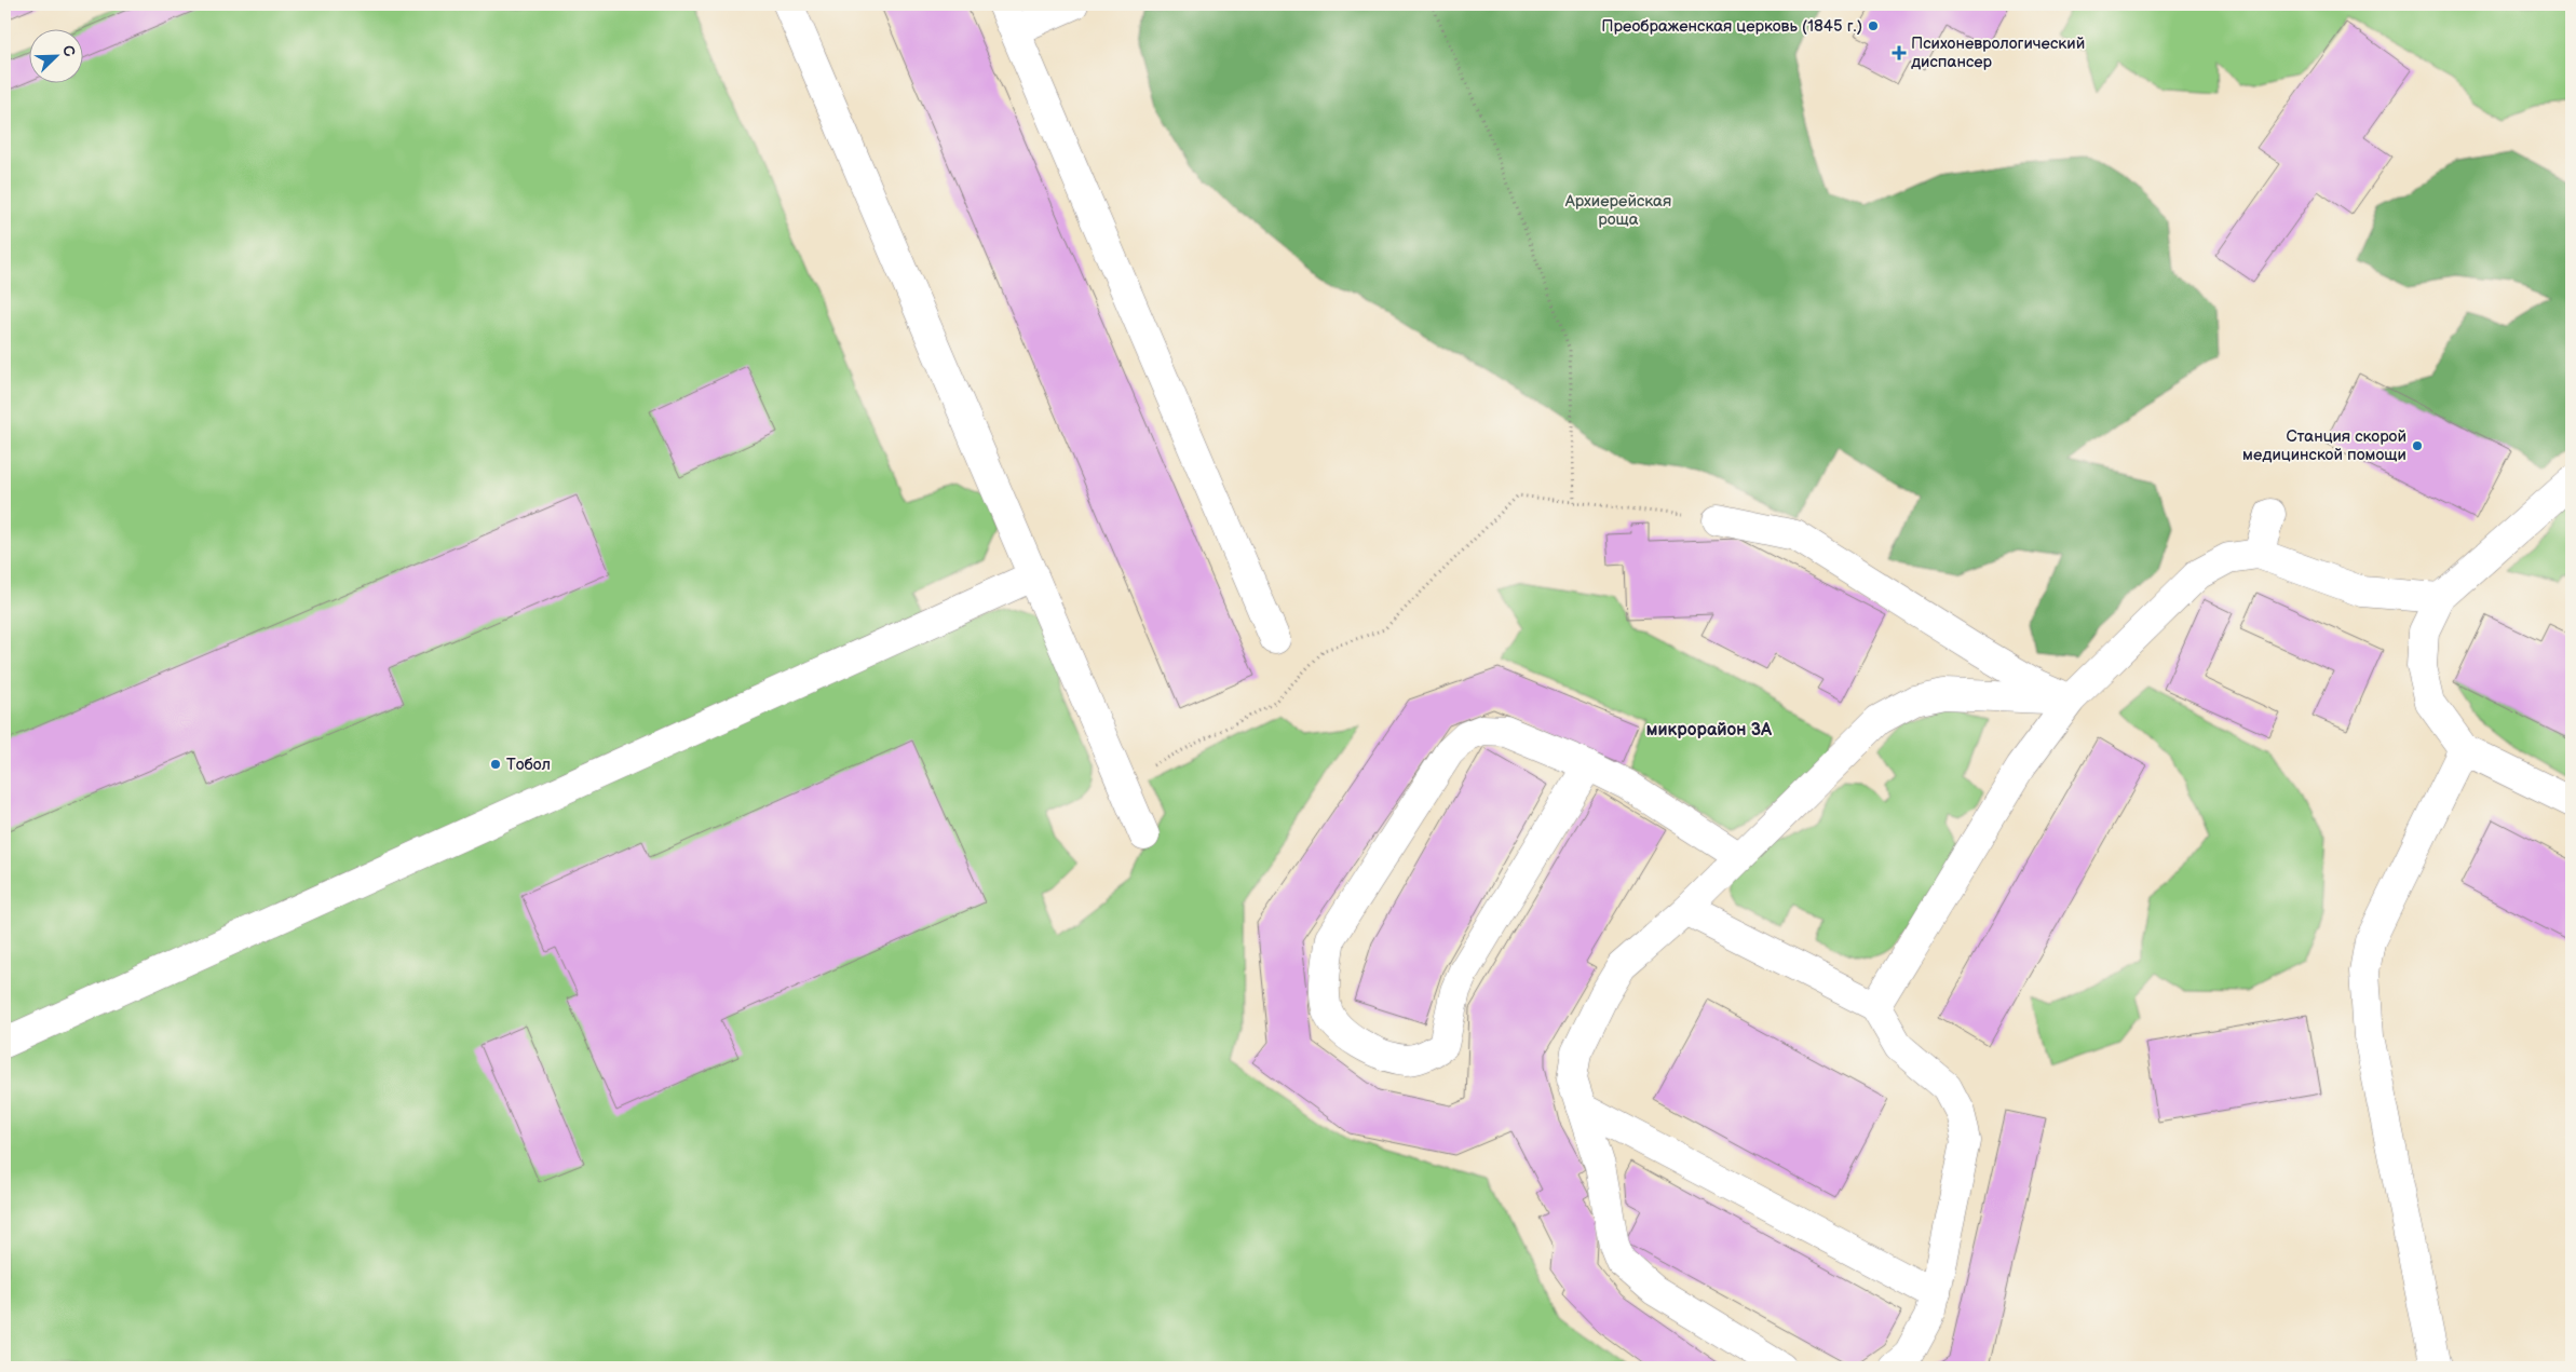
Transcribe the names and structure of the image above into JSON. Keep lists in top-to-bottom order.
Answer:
{
  "districts": ["микрорайон 3А"],
  "parks": ["Архиерейская роща"],
  "places": {
    "other": ["Преображенская церковь (1845 г.)", "Станция скорой медицинской помощи", "Тобол"],
    "health": ["Психоневрологический диспансер"]
  },
  "north": "top right"
}
